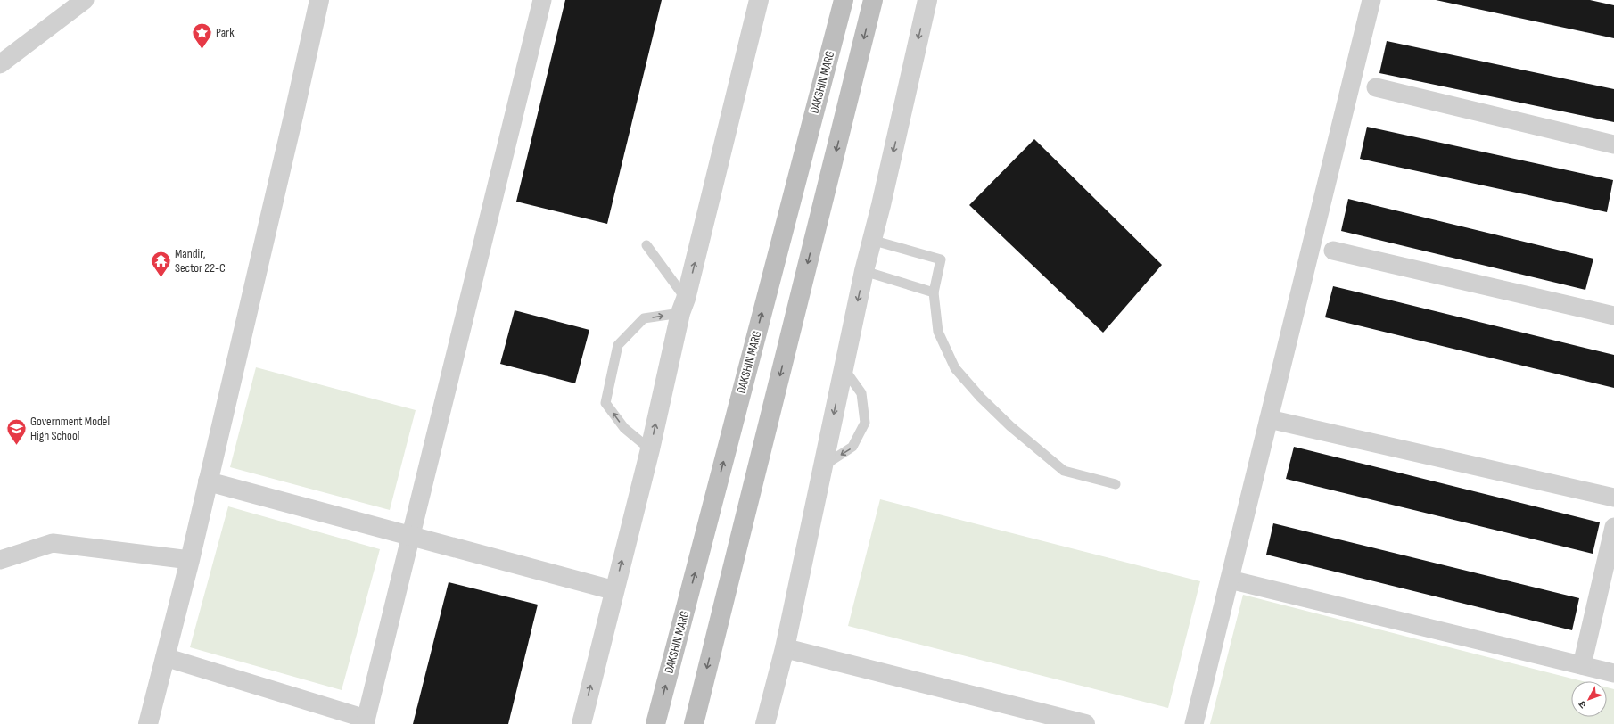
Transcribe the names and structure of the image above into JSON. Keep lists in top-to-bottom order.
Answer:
{
  "streets": {
    "main road": ["DAKSHIN MARG"]
  },
  "places": {
    "place": ["Park"],
    "temple": ["Mandir, Sector 22-C"],
    "school or university": ["Government Model High School"]
  },
  "north": "bottom left"
}
